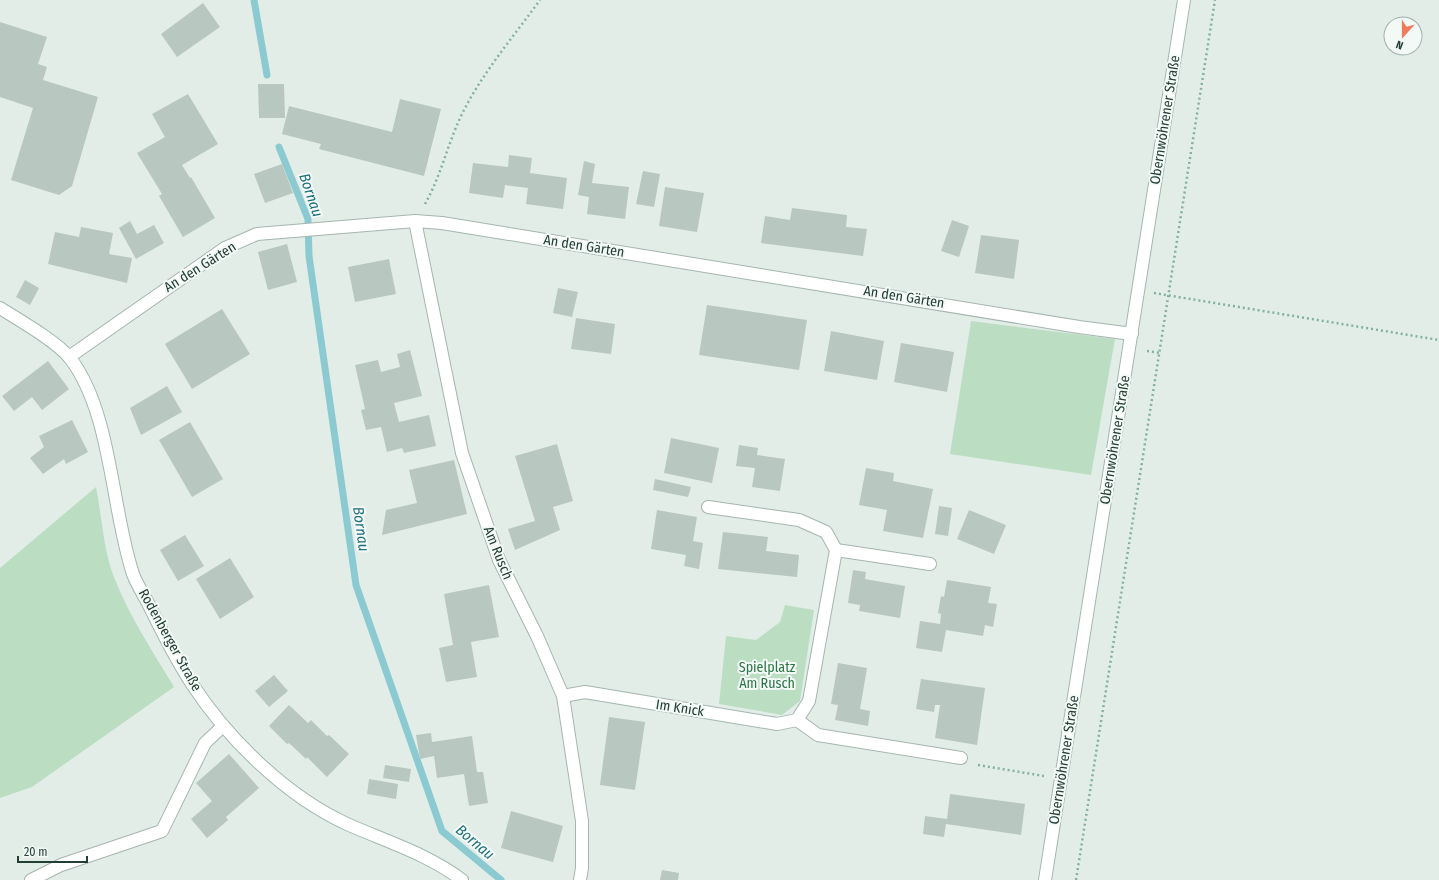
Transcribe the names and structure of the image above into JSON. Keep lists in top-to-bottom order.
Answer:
{
  "streets": {
    "street": [
      "Obernwöhrener Straße",
      "An den Gärten",
      "Am Rusch",
      "Rodenberger Straße",
      "Im Knick"
    ]
  },
  "crossings": [
    ["Obernwöhrener Straße", "An den Gärten"],
    ["An den Gärten", "Am Rusch"],
    ["An den Gärten", "Rodenberger Straße"],
    ["Am Rusch", "Im Knick"]
  ],
  "water": ["Bornau"],
  "parks": ["Spielplatz Am Rusch"],
  "scale_bar": "20 m",
  "north": "bottom"
}
